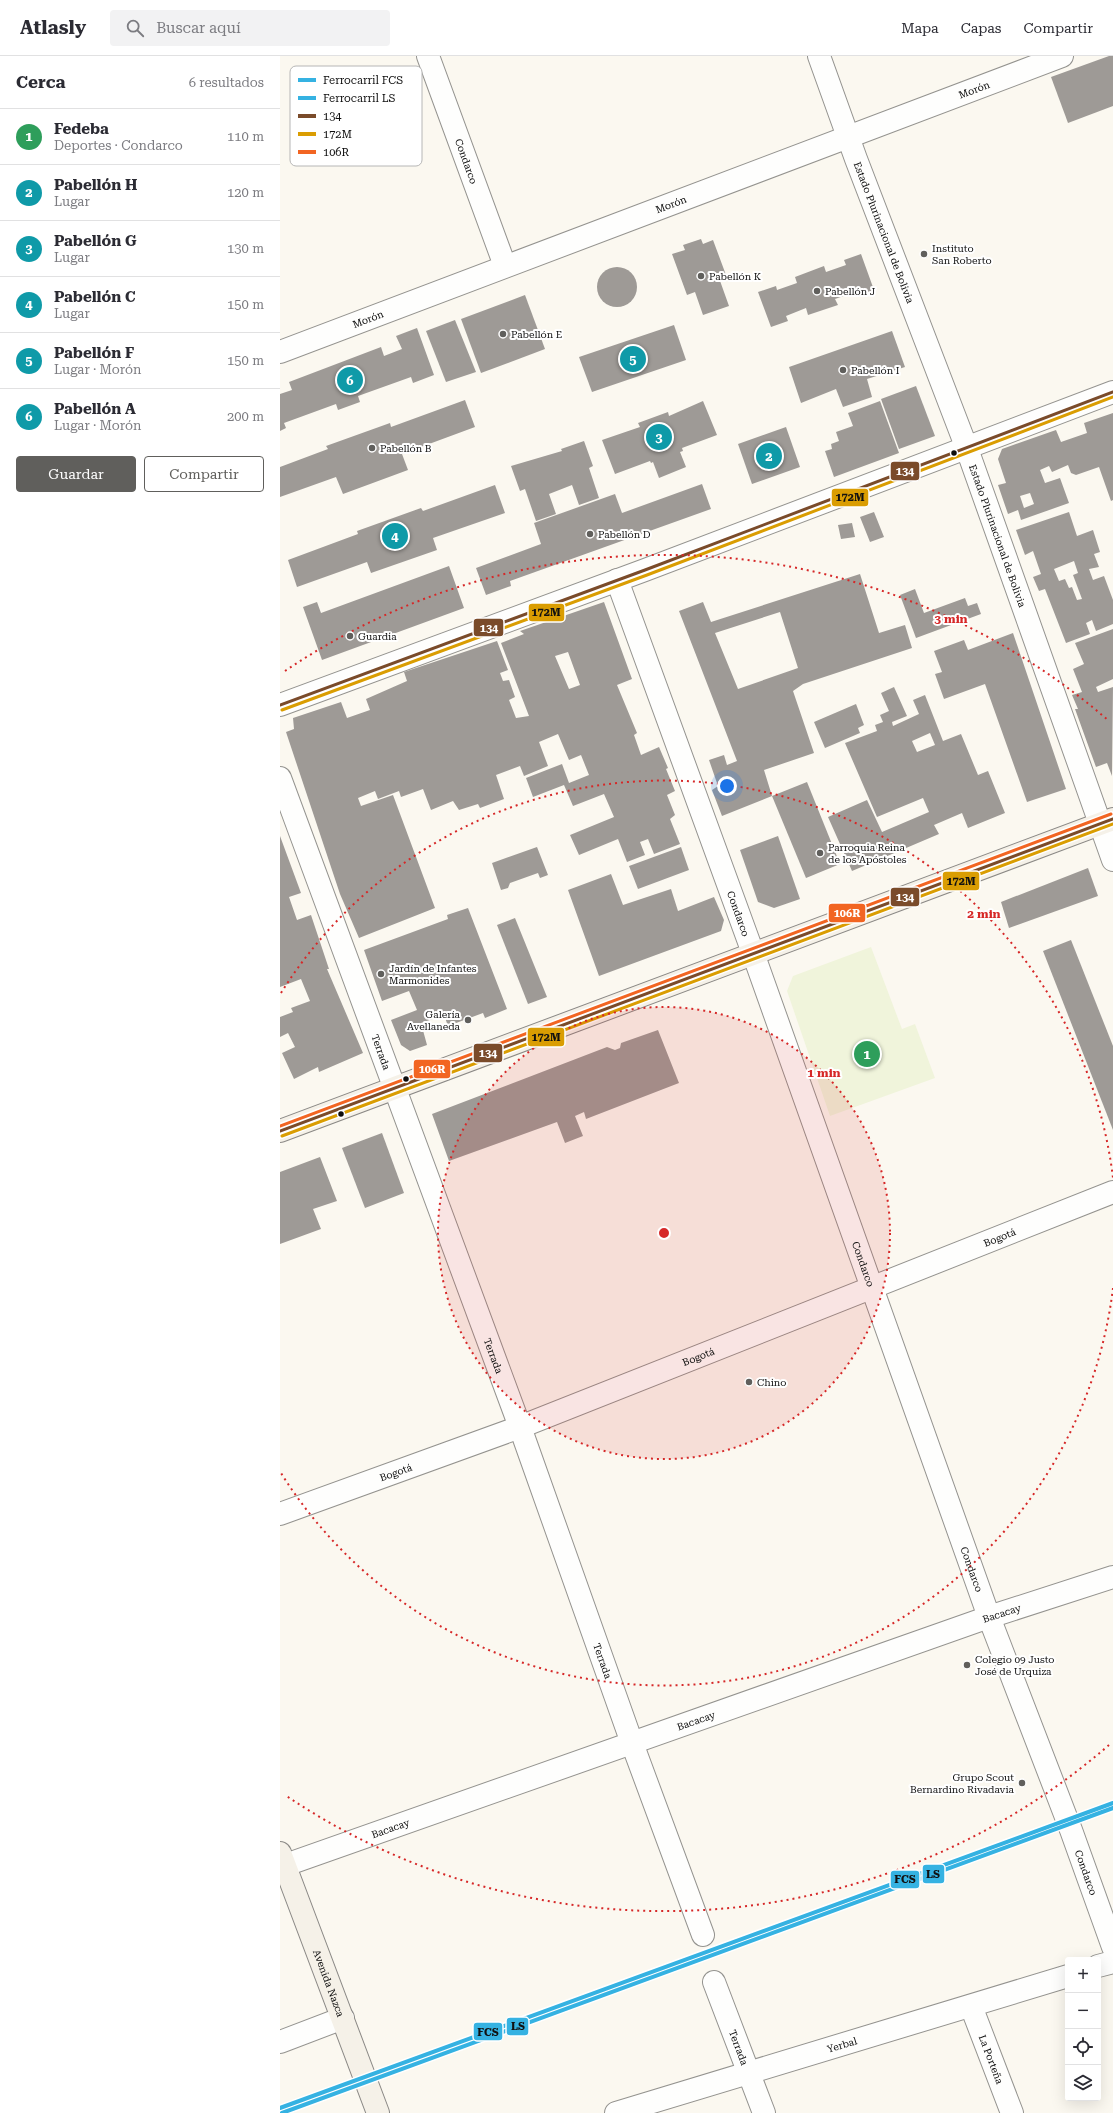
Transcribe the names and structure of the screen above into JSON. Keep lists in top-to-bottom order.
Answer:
{
  "streets": {
    "main road": ["Avenida Nazca"],
    "street": [
      "Morón",
      "Condarco",
      "Estado Plurinacional de Bolivia",
      "Terrada",
      "Bogotá",
      "Bacacay",
      "Yerbal",
      "La Porteña"
    ]
  },
  "crossings": [
    ["Morón", "Condarco"],
    ["Morón", "Estado Plurinacional de Bolivia"],
    ["Condarco", "Bogotá"],
    ["Condarco", "Bacacay"],
    ["Terrada", "Bogotá"],
    ["Terrada", "Bacacay"],
    ["Terrada", "Yerbal"],
    ["Bacacay", "Avenida Nazca"],
    ["Yerbal", "La Porteña"]
  ],
  "places": [
    "Instituto San Roberto",
    "Pabellón K",
    "Pabellón J",
    "Pabellón E",
    "Pabellón I",
    "Pabellón B",
    "Pabellón D",
    "Guardia",
    "Parroquia Reina de los Apóstoles",
    "Jardín de Infantes Marmonides",
    "Galería Avellaneda",
    "Chino",
    "Colegio 09 Justo José de Urquiza",
    "Grupo Scout Bernardino Rivadavia"
  ],
  "lines": [
    "transit line 134",
    "transit line 172M",
    "transit line 106R",
    "rail line FCS",
    "rail line LS"
  ],
  "legend": [
    "Ferrocarril FCS",
    "Ferrocarril LS",
    "134",
    "172M",
    "106R"
  ],
  "page": {
    "header": "Atlasly",
    "search": "Buscar aquí",
    "nav": ["Mapa", "Capas", "Compartir"],
    "heading": ["Cerca", "6 resultados"],
    "list": [
      {
        "mark": "1",
        "name": "Fedeba",
        "note": "Deportes · Condarco",
        "value": "110 m"
      },
      {
        "mark": "2",
        "name": "Pabellón H",
        "note": "Lugar",
        "value": "120 m"
      },
      {
        "mark": "3",
        "name": "Pabellón G",
        "note": "Lugar",
        "value": "130 m"
      },
      {
        "mark": "4",
        "name": "Pabellón C",
        "note": "Lugar",
        "value": "150 m"
      },
      {
        "mark": "5",
        "name": "Pabellón F",
        "note": "Lugar · Morón",
        "value": "150 m"
      },
      {
        "mark": "6",
        "name": "Pabellón A",
        "note": "Lugar · Morón",
        "value": "200 m"
      }
    ],
    "pins": [
      "5",
      "6",
      "3",
      "2",
      "4",
      "1"
    ],
    "buttons": ["Guardar", "Compartir"],
    "map_buttons": ["+", "−"]
  },
  "rings": ["3 min", "2 min", "1 min"]
}
